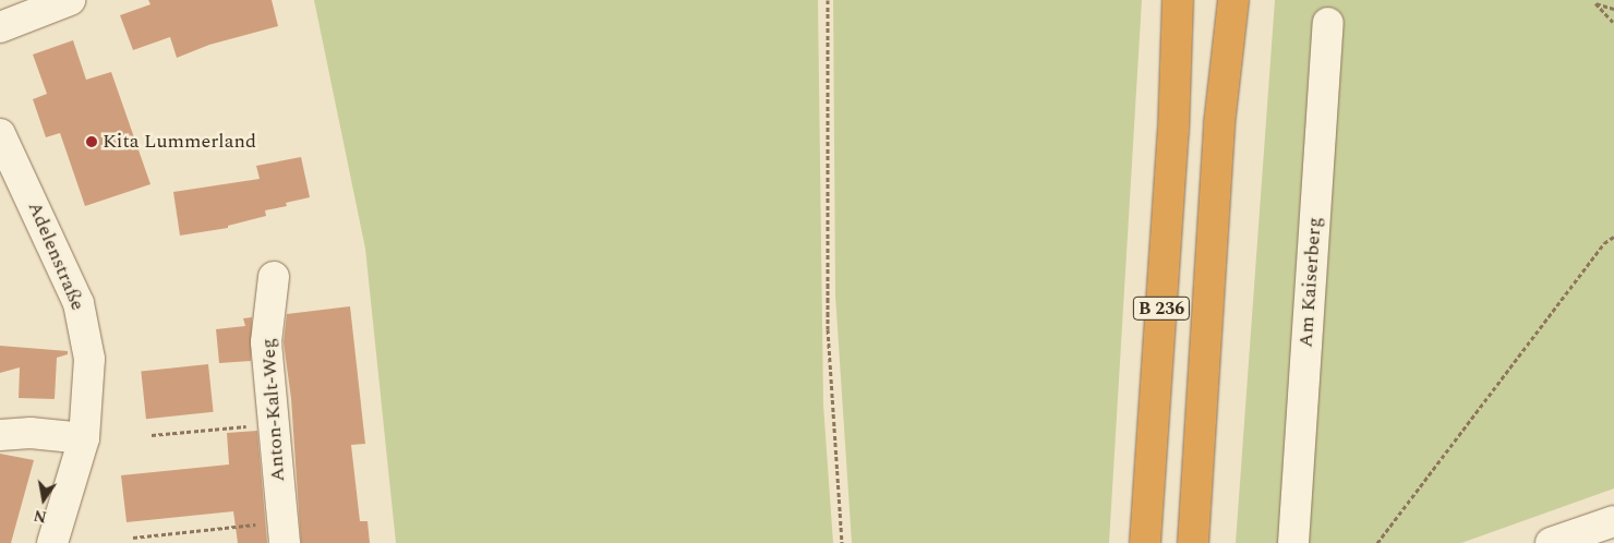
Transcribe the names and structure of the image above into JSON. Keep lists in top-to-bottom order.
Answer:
{
  "streets": {
    "highway": ["B 236"],
    "street": ["Adelenstraße", "Am Kaiserberg", "Anton-Kalt-Weg"]
  },
  "places": ["Kita Lummerland"],
  "north": "bottom"
}
